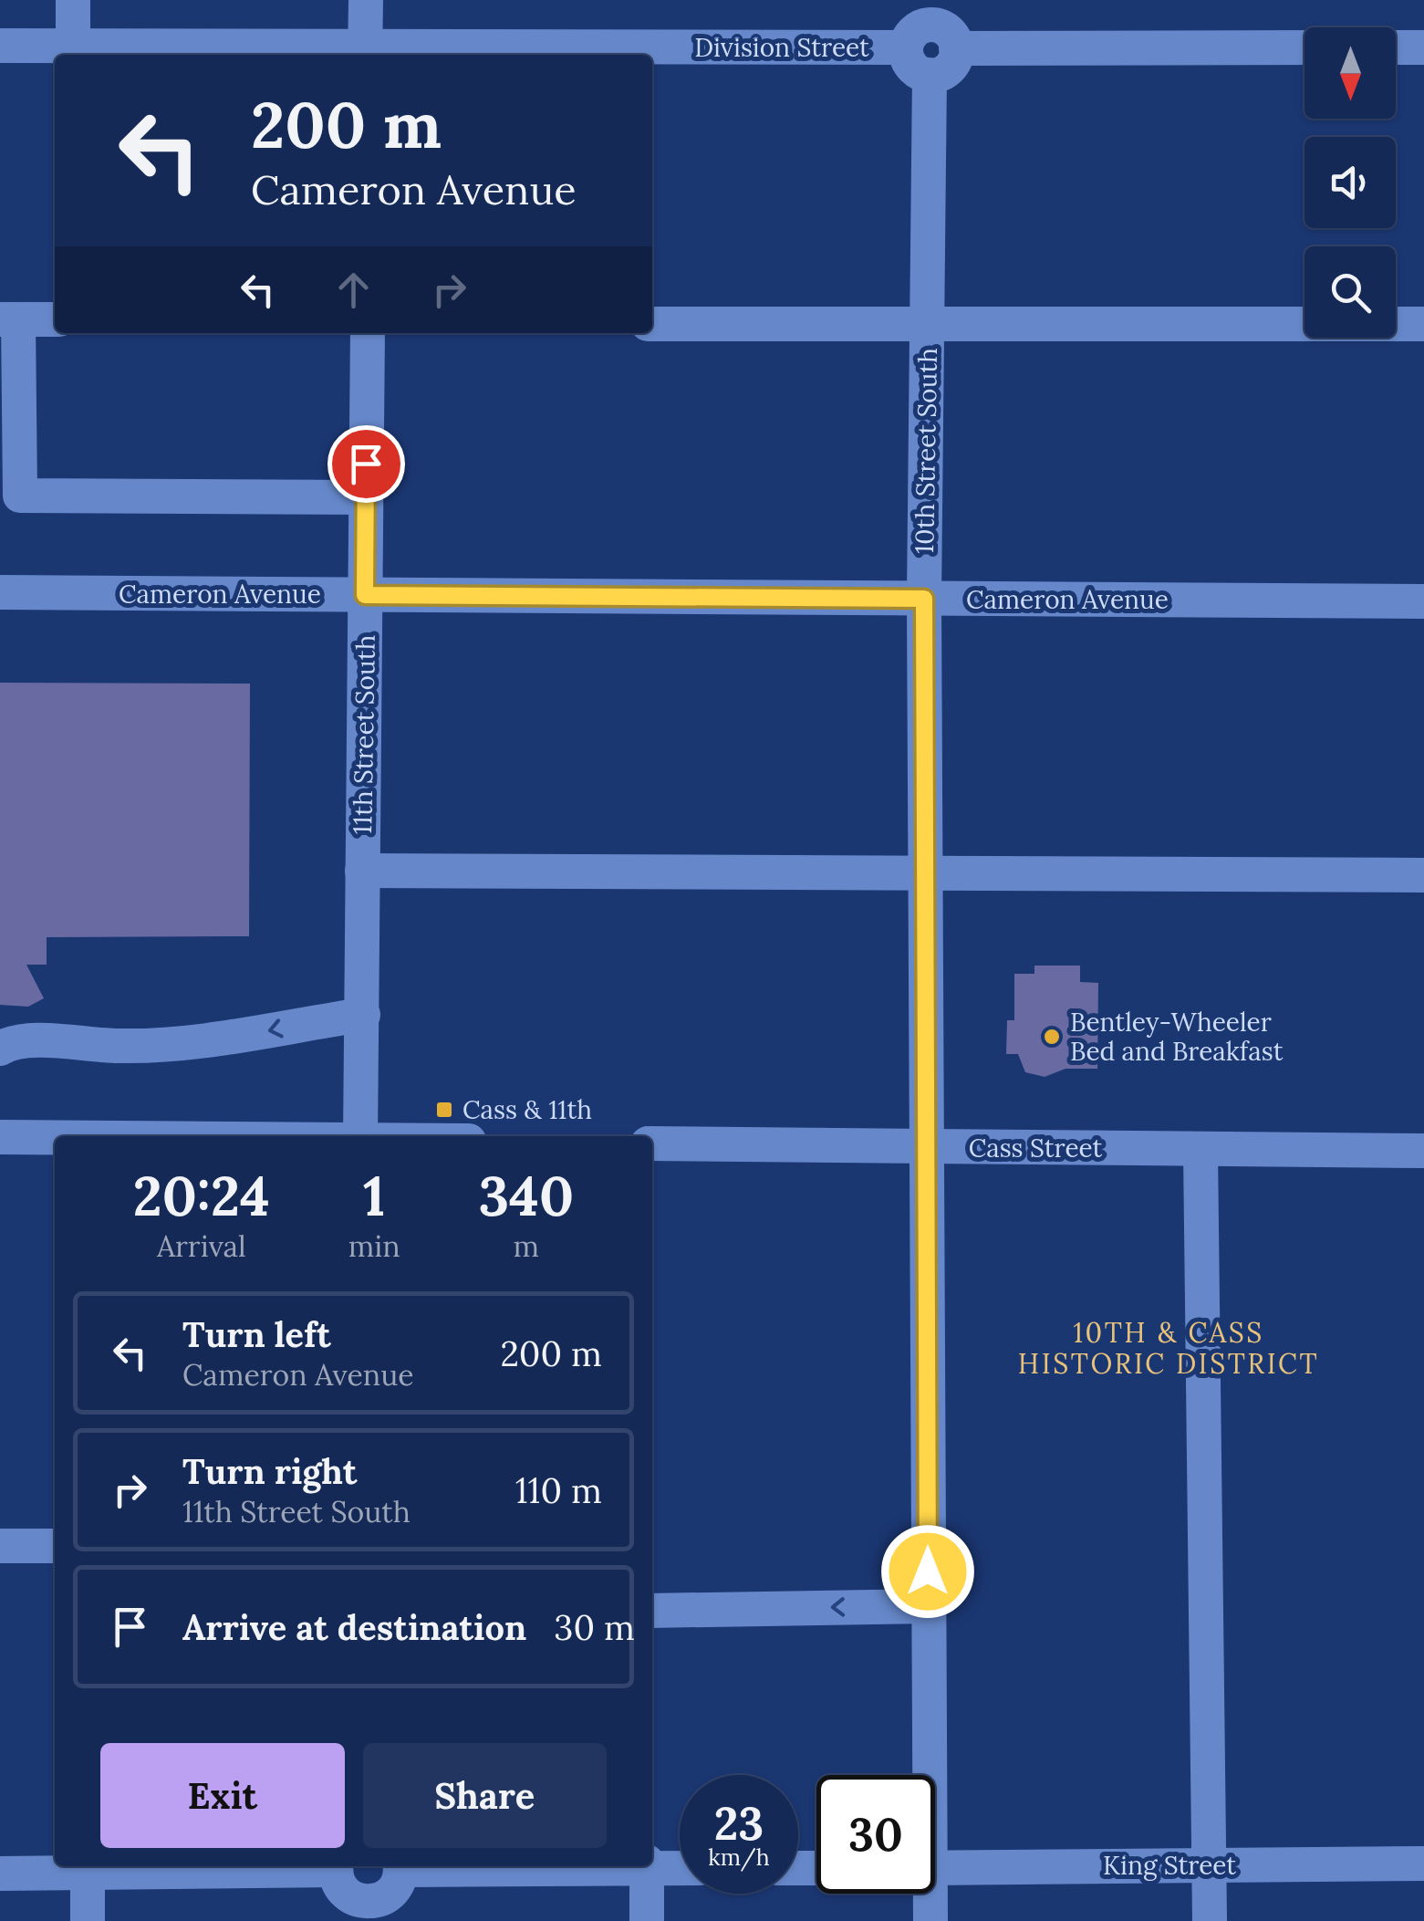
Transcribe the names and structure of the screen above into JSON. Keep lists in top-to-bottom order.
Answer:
{
  "streets": {
    "street": [
      "Division Street",
      "10th Street South",
      "Cameron Avenue",
      "11th Street South",
      "Cass Street",
      "King Street"
    ]
  },
  "crossings": [
    ["Division Street", "10th Street South"],
    ["10th Street South", "Cameron Avenue"],
    ["10th Street South", "Cass Street"],
    ["Cameron Avenue", "11th Street South"]
  ],
  "districts": ["10TH & CASS HISTORIC DISTRICT"],
  "places": {
    "other": ["Bentley-Wheeler Bed and Breakfast"],
    "transit": ["Cass & 11th"]
  },
  "north": "bottom",
  "page": {
    "turn": ["200 m", "Cameron Avenue"],
    "eta": [
      "20:24",
      "Arrival",
      "1",
      "min",
      "340",
      "m"
    ],
    "list": [
      {
        "name": "Turn left",
        "note": "Cameron Avenue",
        "value": "200 m"
      },
      {
        "name": "Turn right",
        "note": "11th Street South",
        "value": "110 m"
      },
      {
        "name": "Arrive at destination",
        "value": "30 m"
      }
    ],
    "buttons": ["Exit", "Share"],
    "speed": "23 km/h",
    "limit": "30"
  }
}
